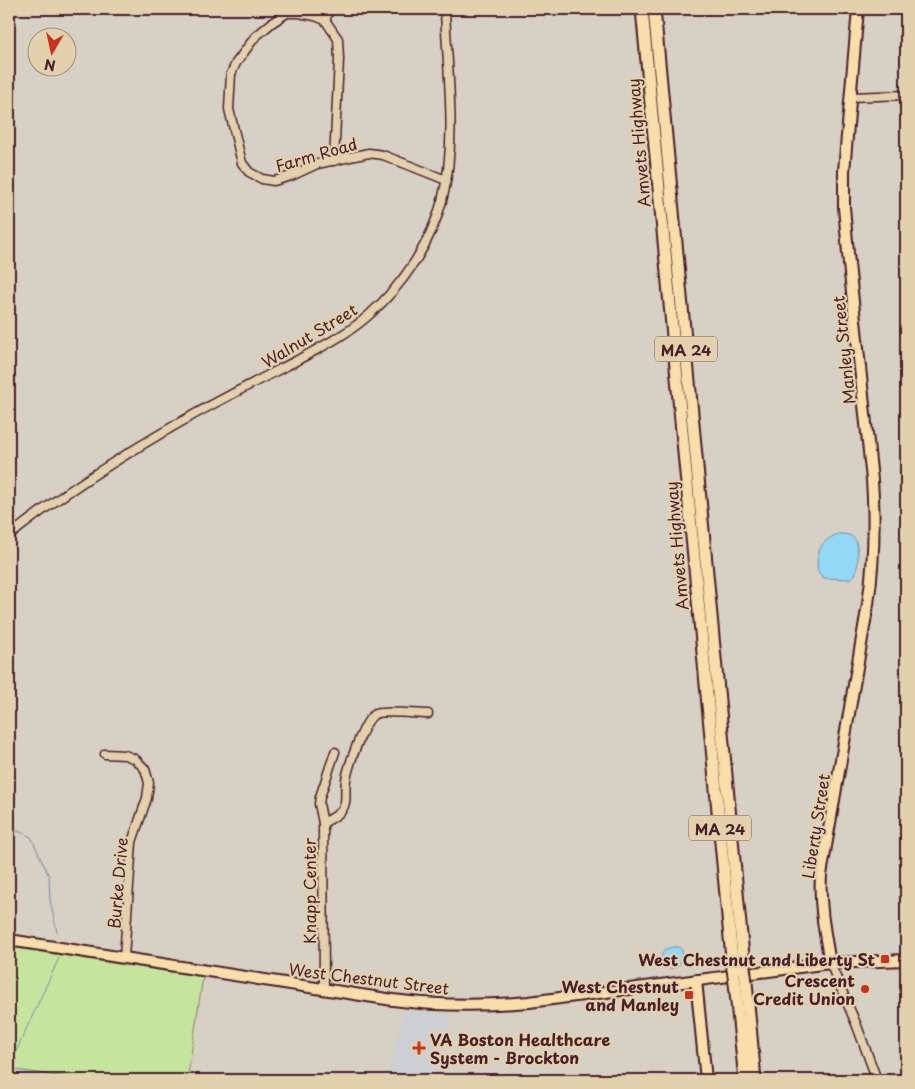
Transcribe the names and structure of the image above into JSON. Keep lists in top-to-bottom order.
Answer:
{
  "streets": {
    "highway": ["Amvets Highway", "MA 24"],
    "main road": ["Manley Street", "Liberty Street", "West Chestnut Street"],
    "street": [
      "Farm Road",
      "Walnut Street",
      "Burke Drive",
      "Knapp Center"
    ]
  },
  "crossings": [
    ["Farm Road", "Walnut Street"],
    ["Manley Street", "Liberty Street"],
    ["Liberty Street", "West Chestnut Street"],
    ["Burke Drive", "West Chestnut Street"],
    ["Knapp Center", "West Chestnut Street"]
  ],
  "places": {
    "transit": ["West Chestnut and Liberty St", "West Chestnut and Manley"],
    "other": ["Crescent Credit Union"],
    "health": ["VA Boston Healthcare System - Brockton"]
  },
  "north": "bottom"
}
